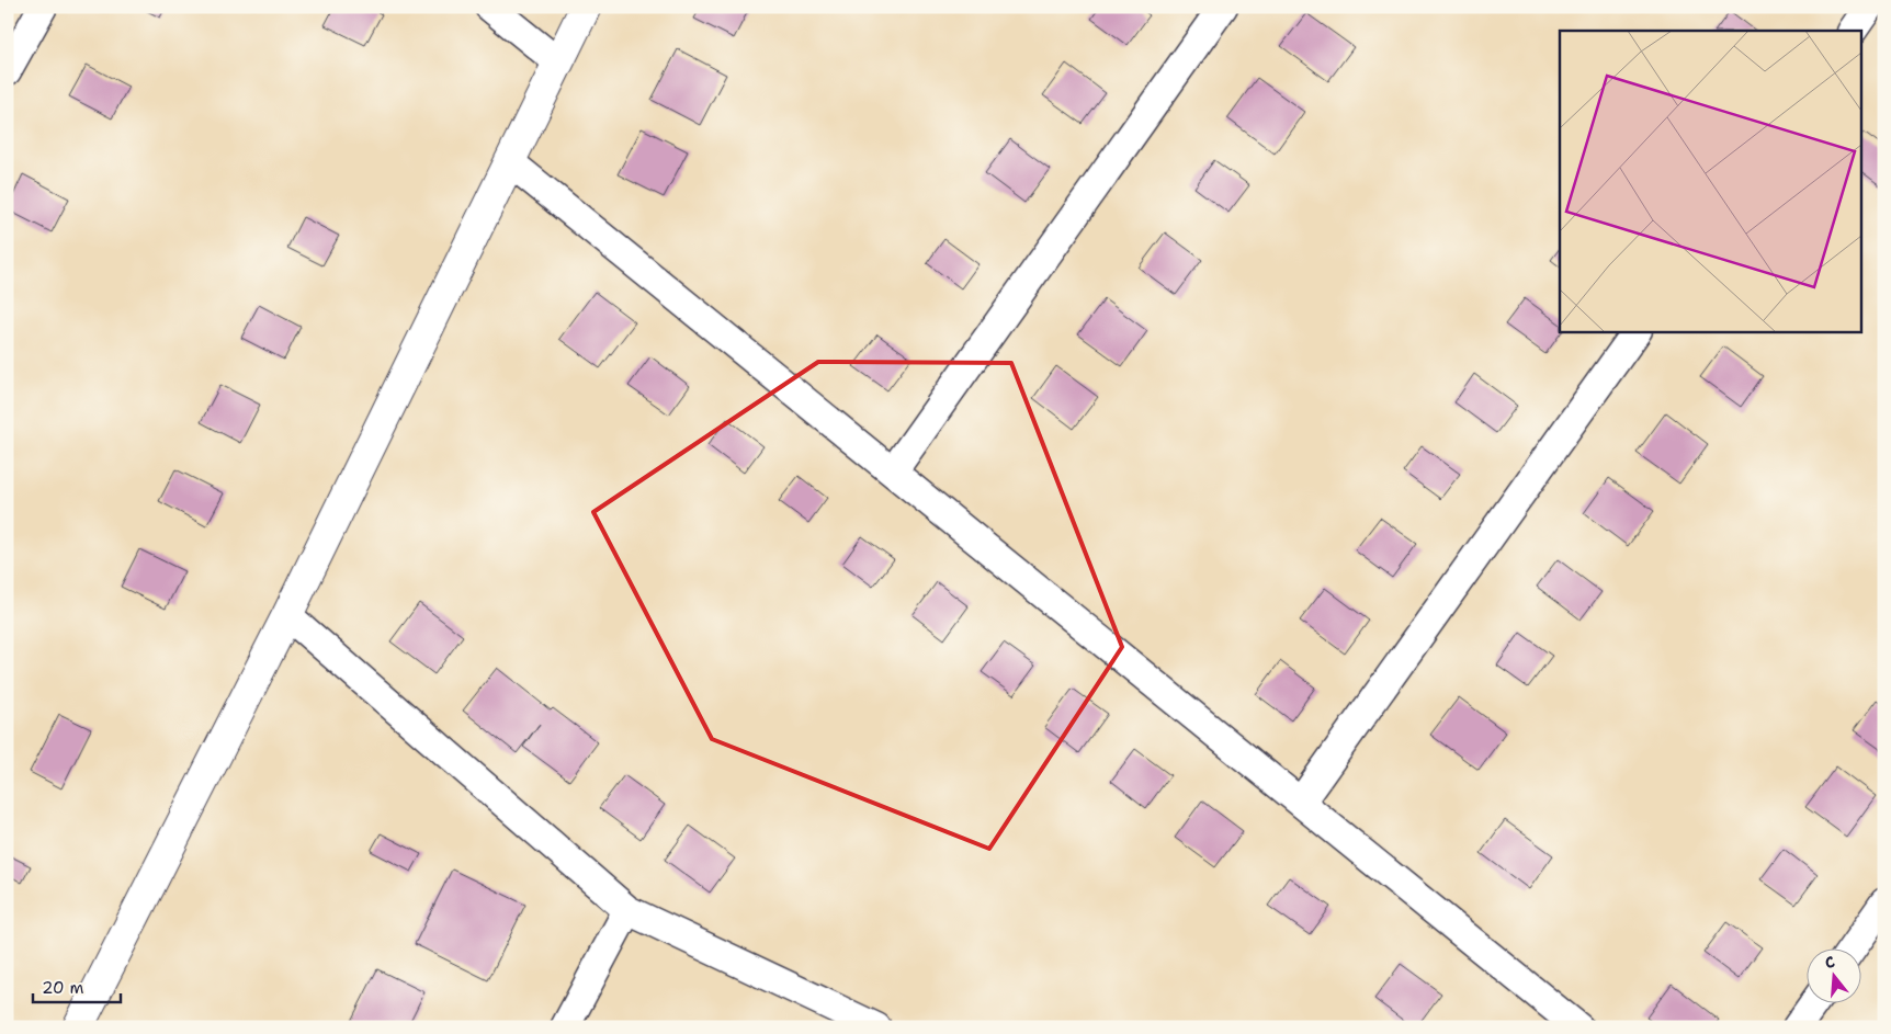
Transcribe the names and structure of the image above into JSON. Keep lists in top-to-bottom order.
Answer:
{
  "scale_bar": "20 m",
  "north": "top"
}
